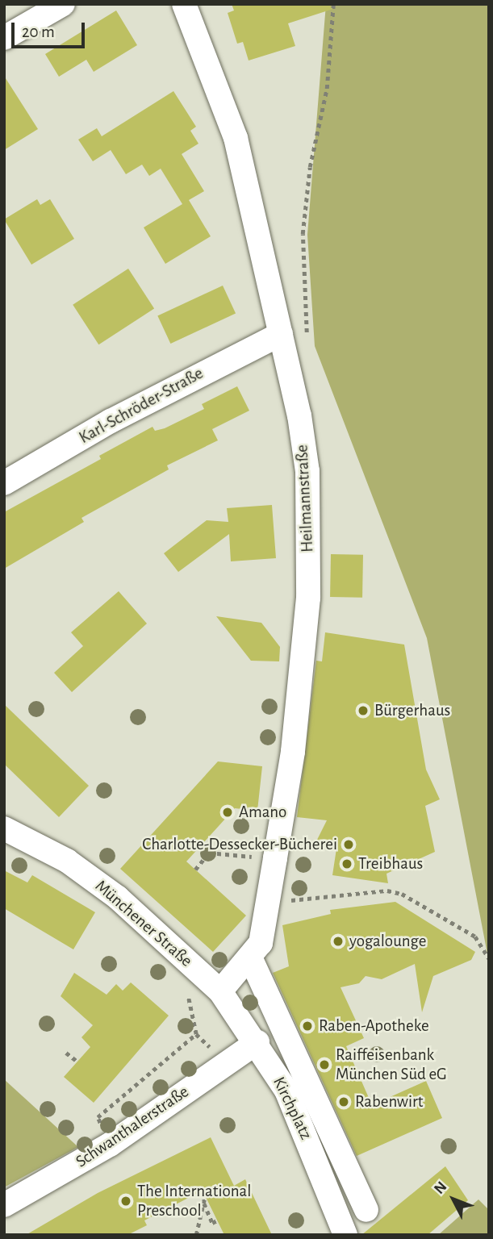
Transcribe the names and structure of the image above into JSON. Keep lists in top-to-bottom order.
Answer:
{
  "streets": {
    "street": [
      "Karl-Schröder-Straße",
      "Heilmannstraße",
      "Münchener Straße",
      "Kirchplatz",
      "Schwanthalerstraße"
    ]
  },
  "crossings": [
    ["Karl-Schröder-Straße", "Heilmannstraße"],
    ["Heilmannstraße", "Münchener Straße"],
    ["Heilmannstraße", "Kirchplatz"],
    ["Münchener Straße", "Kirchplatz"],
    ["Kirchplatz", "Schwanthalerstraße"]
  ],
  "places": [
    "Bürgerhaus",
    "Amano",
    "Charlotte-Dessecker-Bücherei",
    "Treibhaus",
    "yogalounge",
    "Raben-Apotheke",
    "Raiffeisenbank München Süd eG",
    "Rabenwirt",
    "The International Preschool"
  ],
  "scale_bar": "20 m",
  "north": "top left"
}
